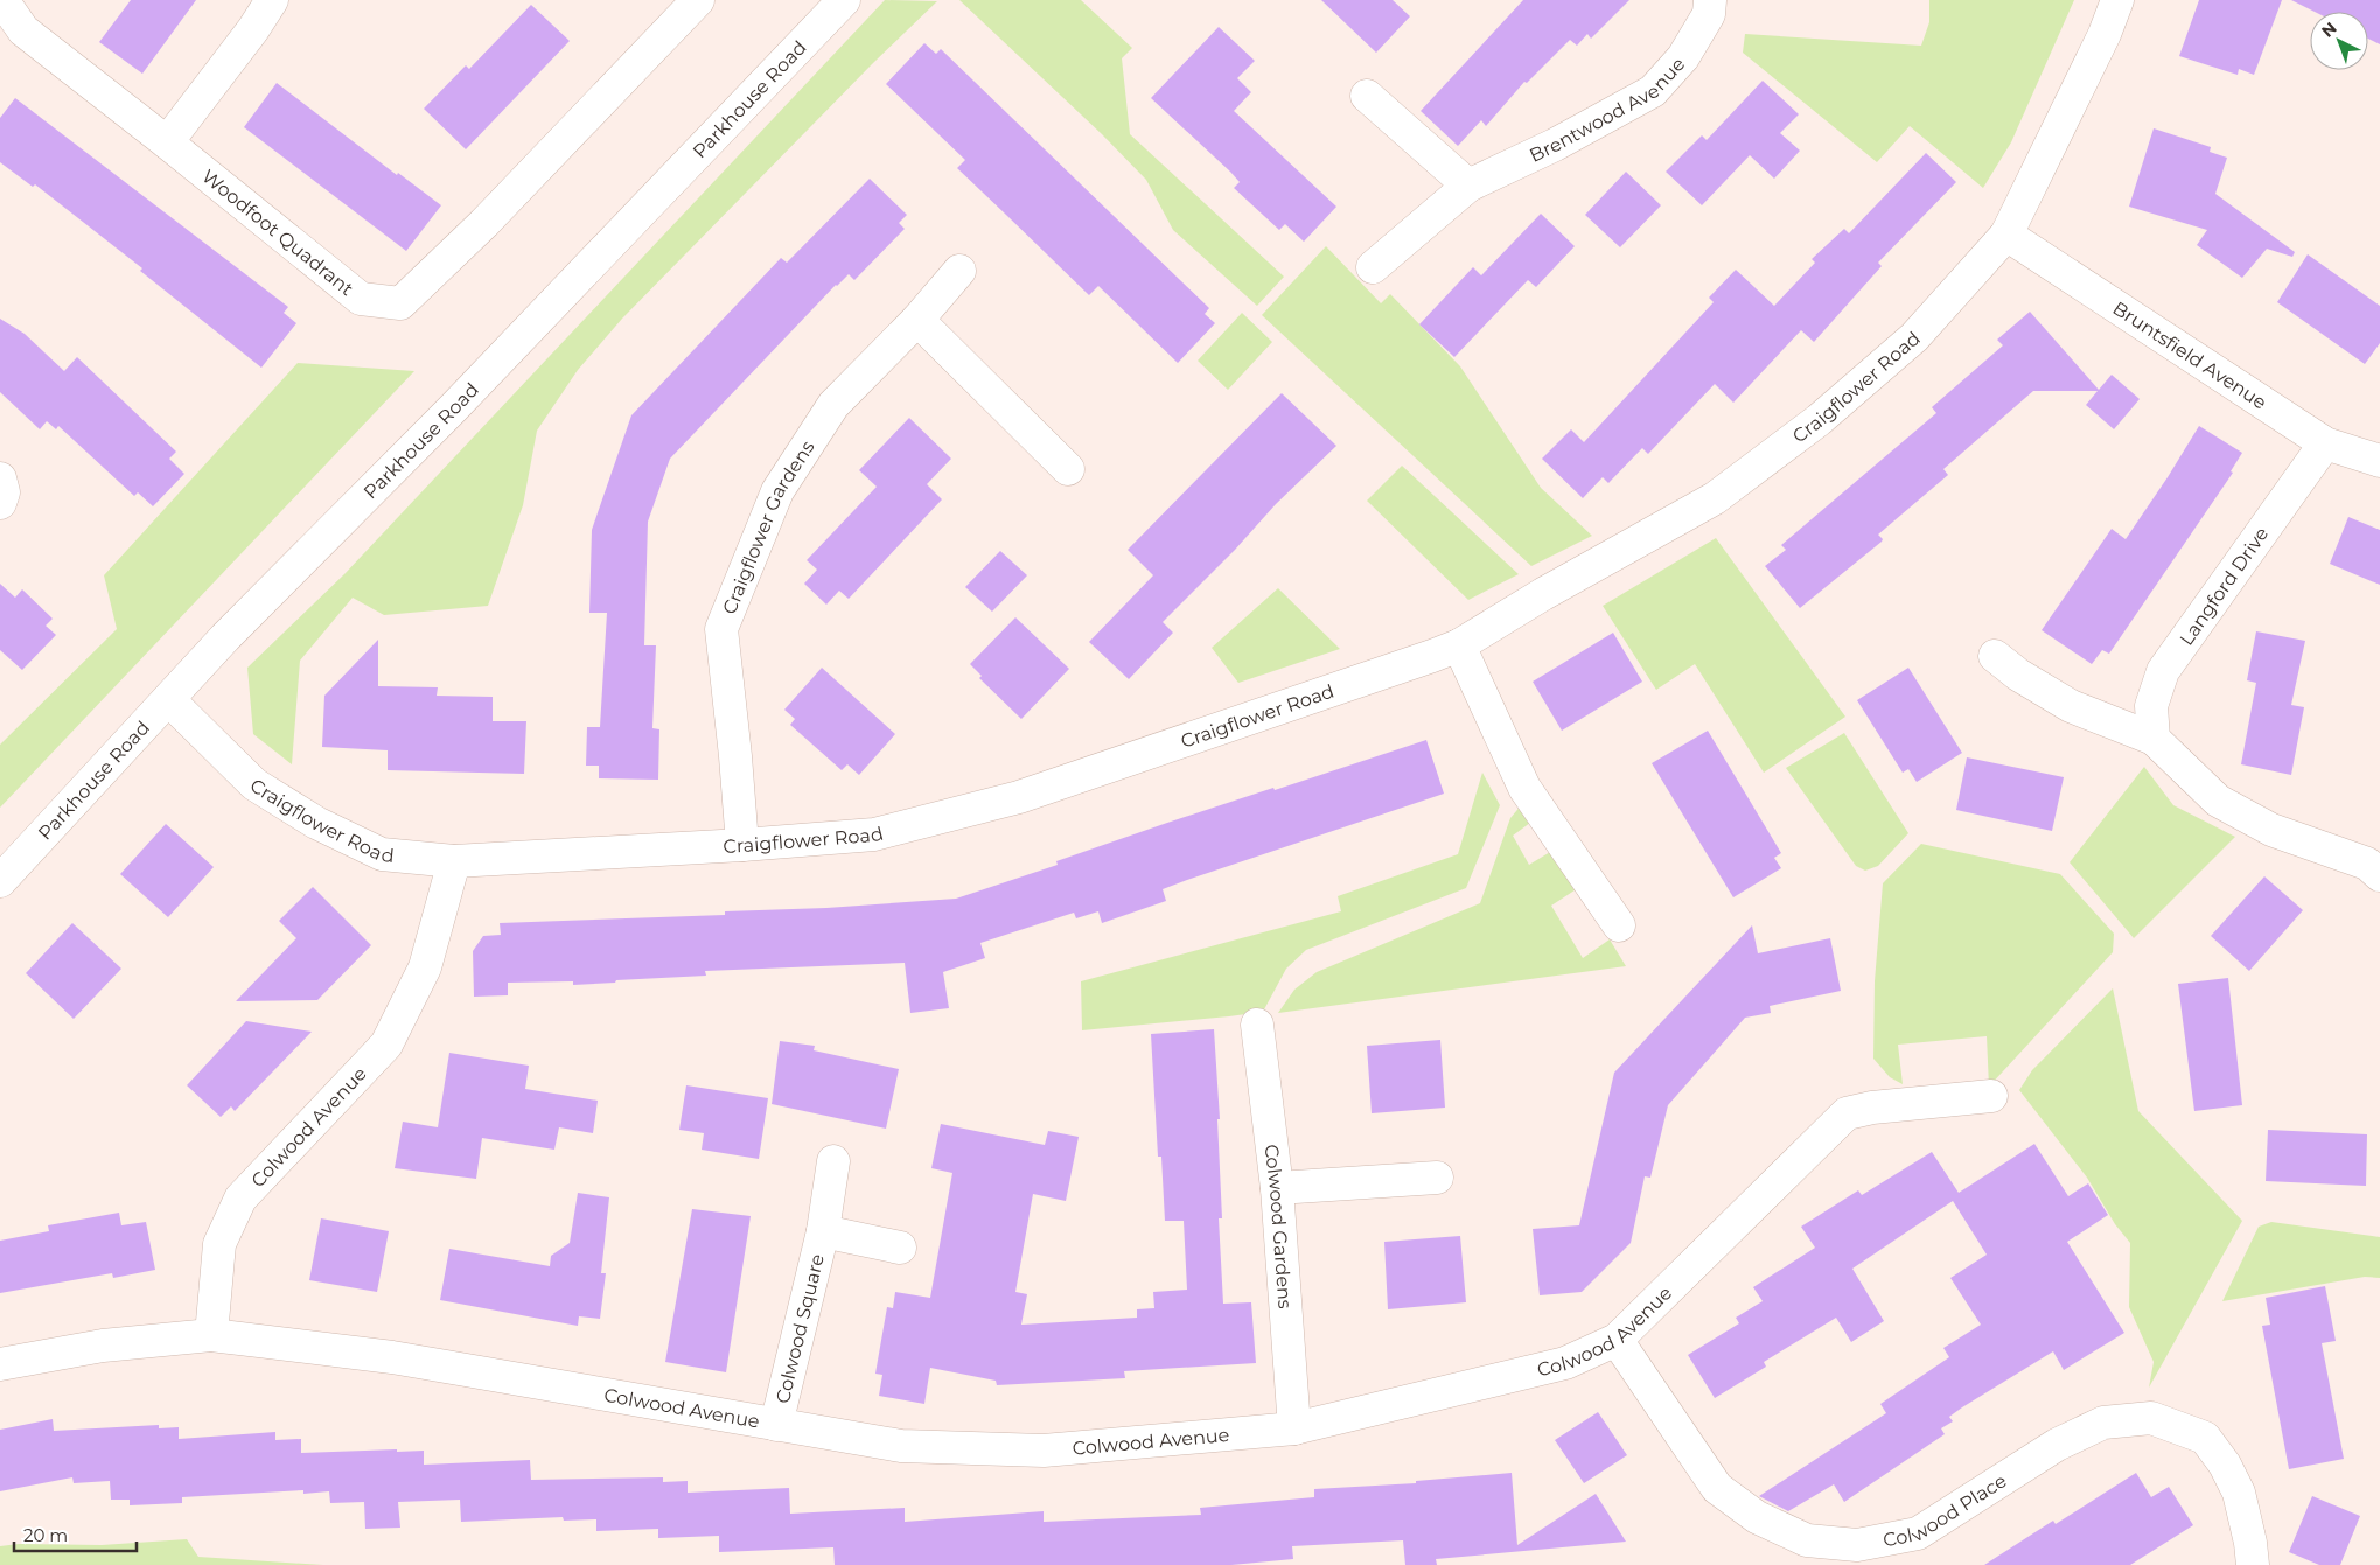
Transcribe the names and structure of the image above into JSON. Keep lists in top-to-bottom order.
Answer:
{
  "streets": {
    "street": [
      "Parkhouse Road",
      "Brentwood Avenue",
      "Woodfoot Quadrant",
      "Bruntsfield Avenue",
      "Craigflower Road",
      "Craigflower Gardens",
      "Langford Drive",
      "Colwood Avenue",
      "Colwood Gardens",
      "Colwood Square",
      "Colwood Place"
    ]
  },
  "crossings": [
    ["Parkhouse Road", "Craigflower Road"],
    ["Bruntsfield Avenue", "Craigflower Road"],
    ["Bruntsfield Avenue", "Langford Drive"],
    ["Craigflower Road", "Craigflower Gardens"],
    ["Craigflower Road", "Colwood Avenue"],
    ["Colwood Avenue", "Colwood Gardens"],
    ["Colwood Avenue", "Colwood Square"],
    ["Colwood Avenue", "Colwood Place"]
  ],
  "scale_bar": "20 m",
  "north": "top left"
}
